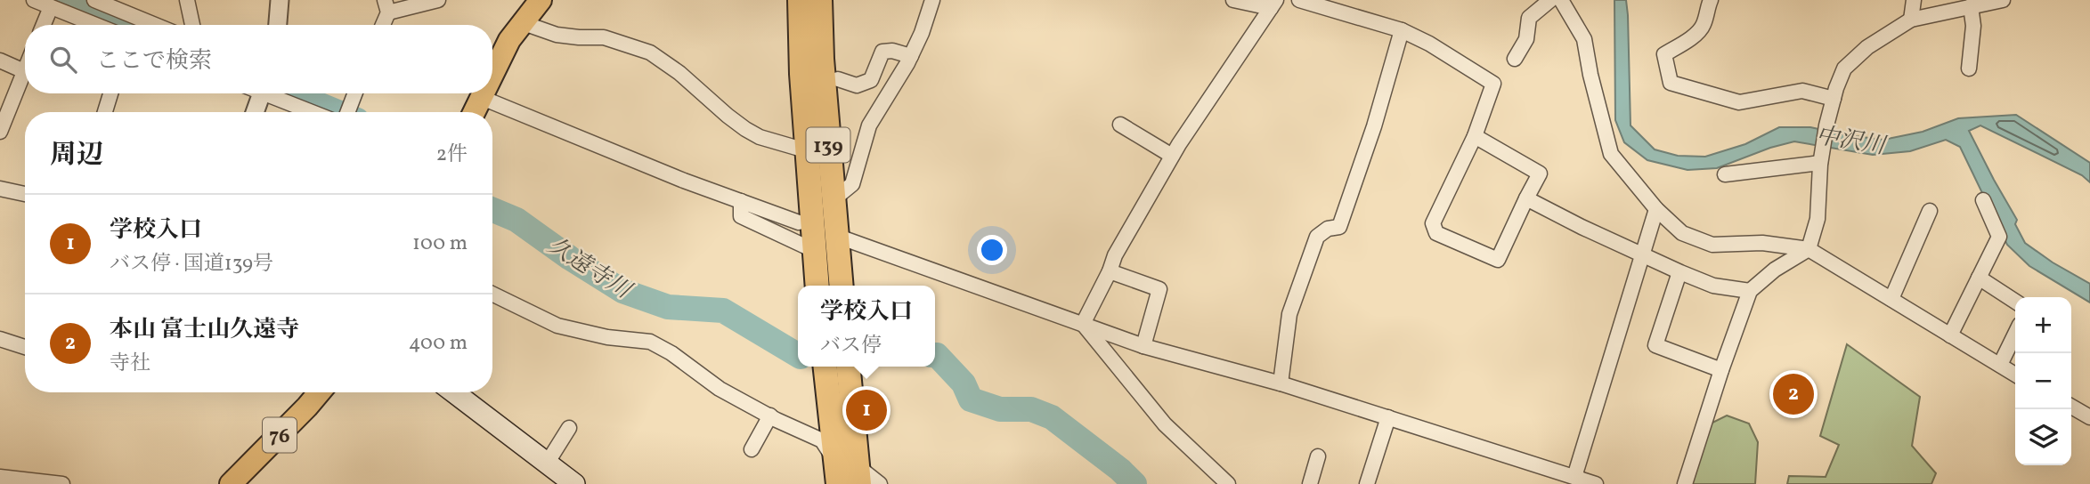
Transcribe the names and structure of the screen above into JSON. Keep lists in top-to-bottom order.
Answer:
{
  "streets": {
    "highway": ["139"],
    "main road": ["76"]
  },
  "water": ["中沢川", "久遠寺川"],
  "page": {
    "search": "ここで検索",
    "heading": ["周辺", "2件"],
    "list": [
      {
        "mark": "1",
        "name": "学校入口",
        "note": "バス停 · 国道139号",
        "value": "100 m"
      },
      {
        "mark": "2",
        "name": "本山 富士山久遠寺",
        "note": "寺社",
        "value": "400 m"
      }
    ],
    "popup": ["学校入口", "バス停"],
    "map_buttons": ["+", "−"],
    "pins": ["2", "1"]
  }
}
